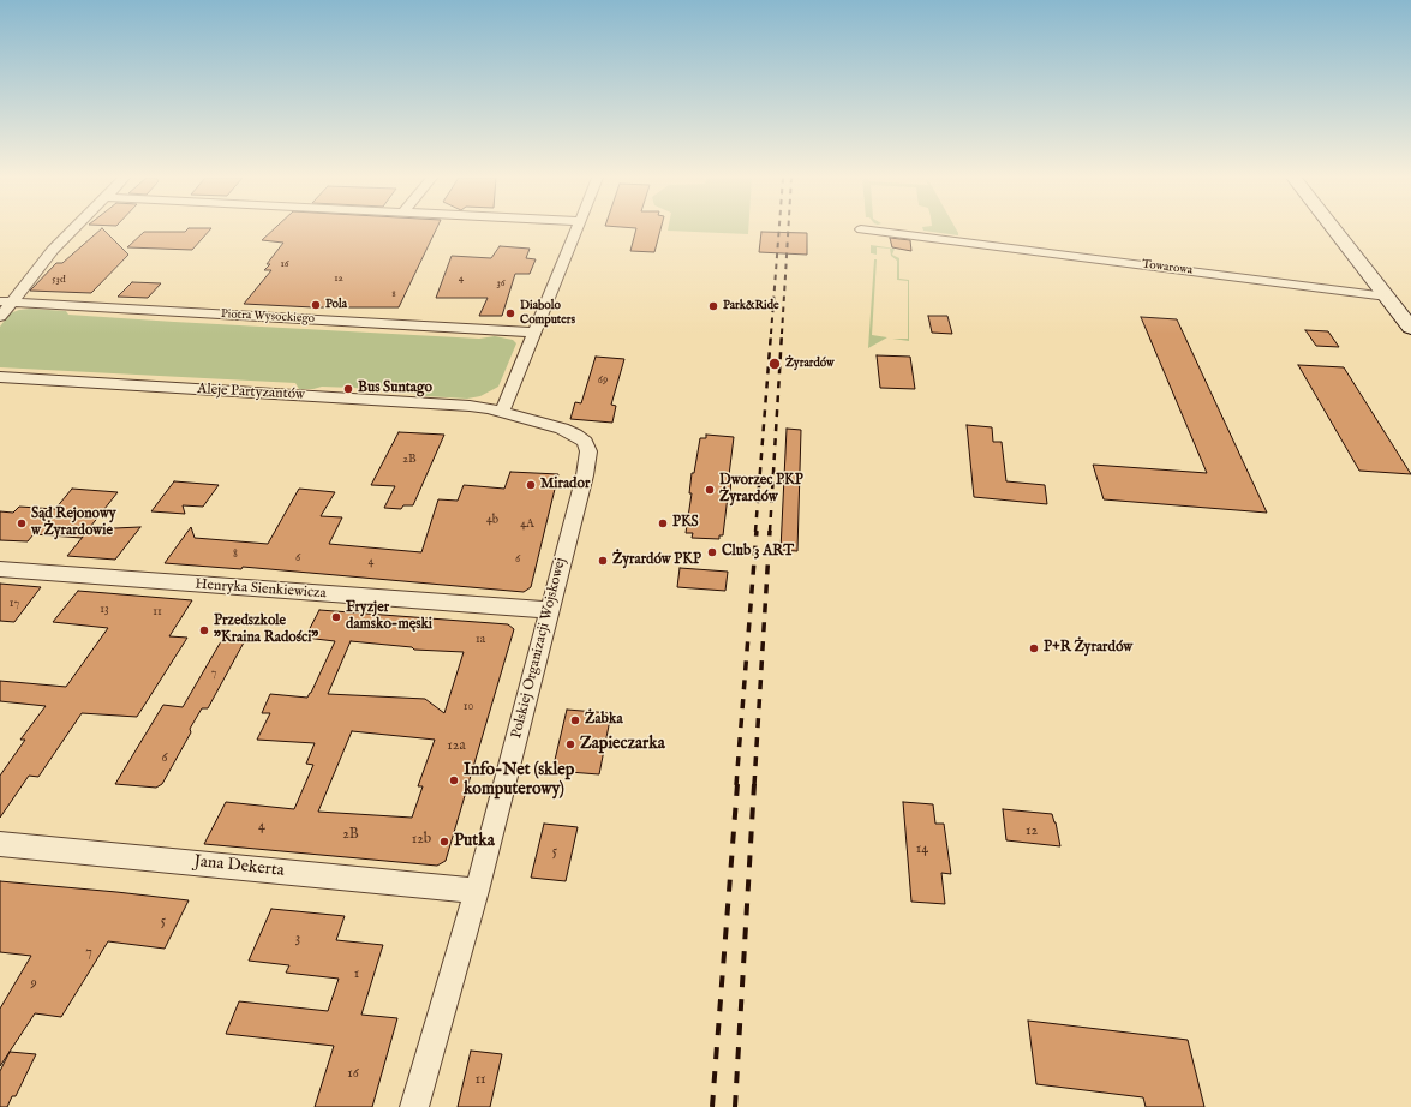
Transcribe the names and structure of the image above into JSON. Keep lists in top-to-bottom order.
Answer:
{
  "streets": {
    "street": [
      "Towarowa",
      "Piotra Wysockiego",
      "Aleje Partyzantów",
      "Henryka Sienkiewicza",
      "Polskiej Organizacji Wojskowej",
      "Jana Dekerta"
    ]
  },
  "crossings": [
    ["Aleje Partyzantów", "Polskiej Organizacji Wojskowej"],
    ["Henryka Sienkiewicza", "Polskiej Organizacji Wojskowej"],
    ["Polskiej Organizacji Wojskowej", "Jana Dekerta"]
  ],
  "places": [
    "Pola",
    "Park&Ride",
    "Diabolo Computers",
    "Żyrardów",
    "Bus Suntago",
    "Mirador",
    "Dworzec PKP Żyrardów",
    "Sąd Rejonowy w Żyrardowie",
    "PKS",
    "Club 3 ART",
    "Żyrardów PKP",
    "Fryzjer damsko-męski",
    "Przedszkole \"Kraina Radości\"",
    "P+R Żyrardów",
    "Żabka",
    "Zapieczarka",
    "Info-Net (sklep komputerowy)",
    "Putka"
  ],
  "house_numbers": [
    "16",
    "12",
    "4",
    "53d",
    "36",
    "8",
    "69",
    "2B",
    "4b",
    "4A",
    "8",
    "6",
    "6",
    "4",
    "17",
    "13",
    "11",
    "1a",
    "7",
    "10",
    "12a",
    "6",
    "4",
    "12",
    "2B",
    "12b",
    "14",
    "5",
    "5",
    "3",
    "7",
    "1",
    "9",
    "16",
    "11"
  ]
}
